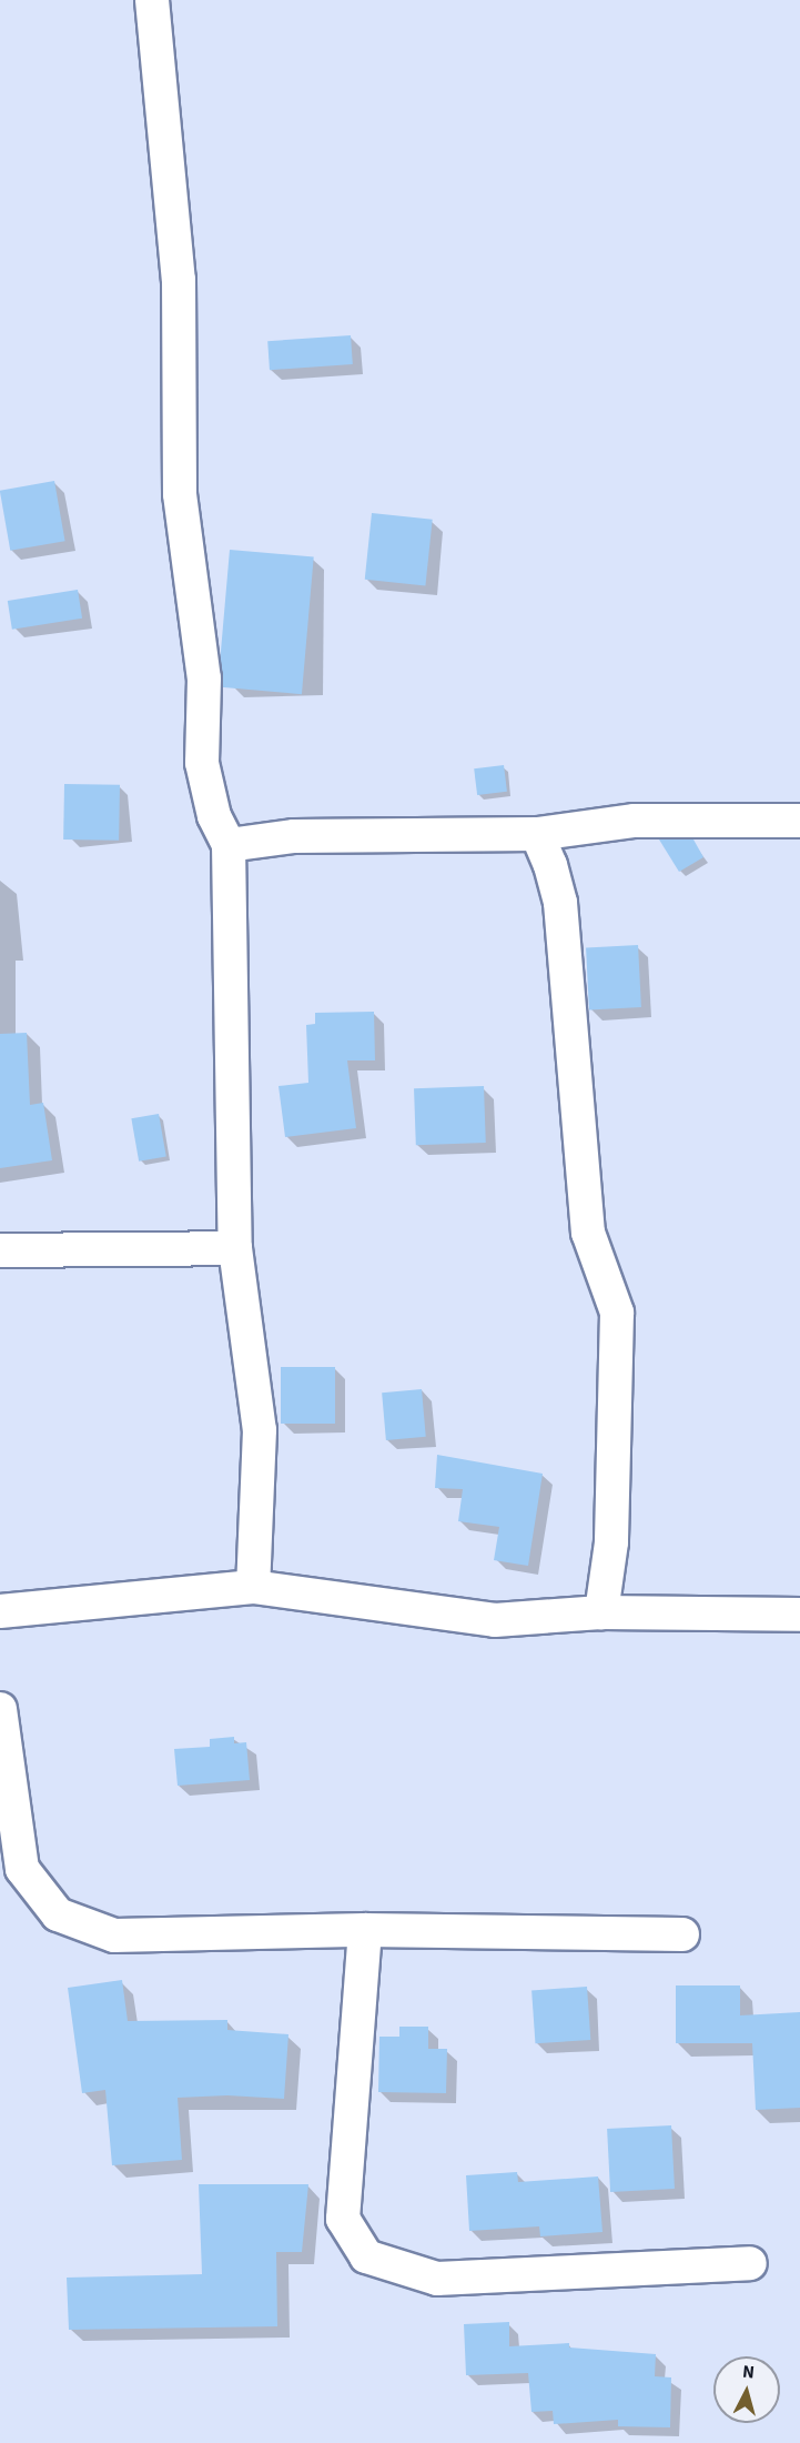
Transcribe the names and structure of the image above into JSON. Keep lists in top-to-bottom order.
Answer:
{
  "north": "top"
}
